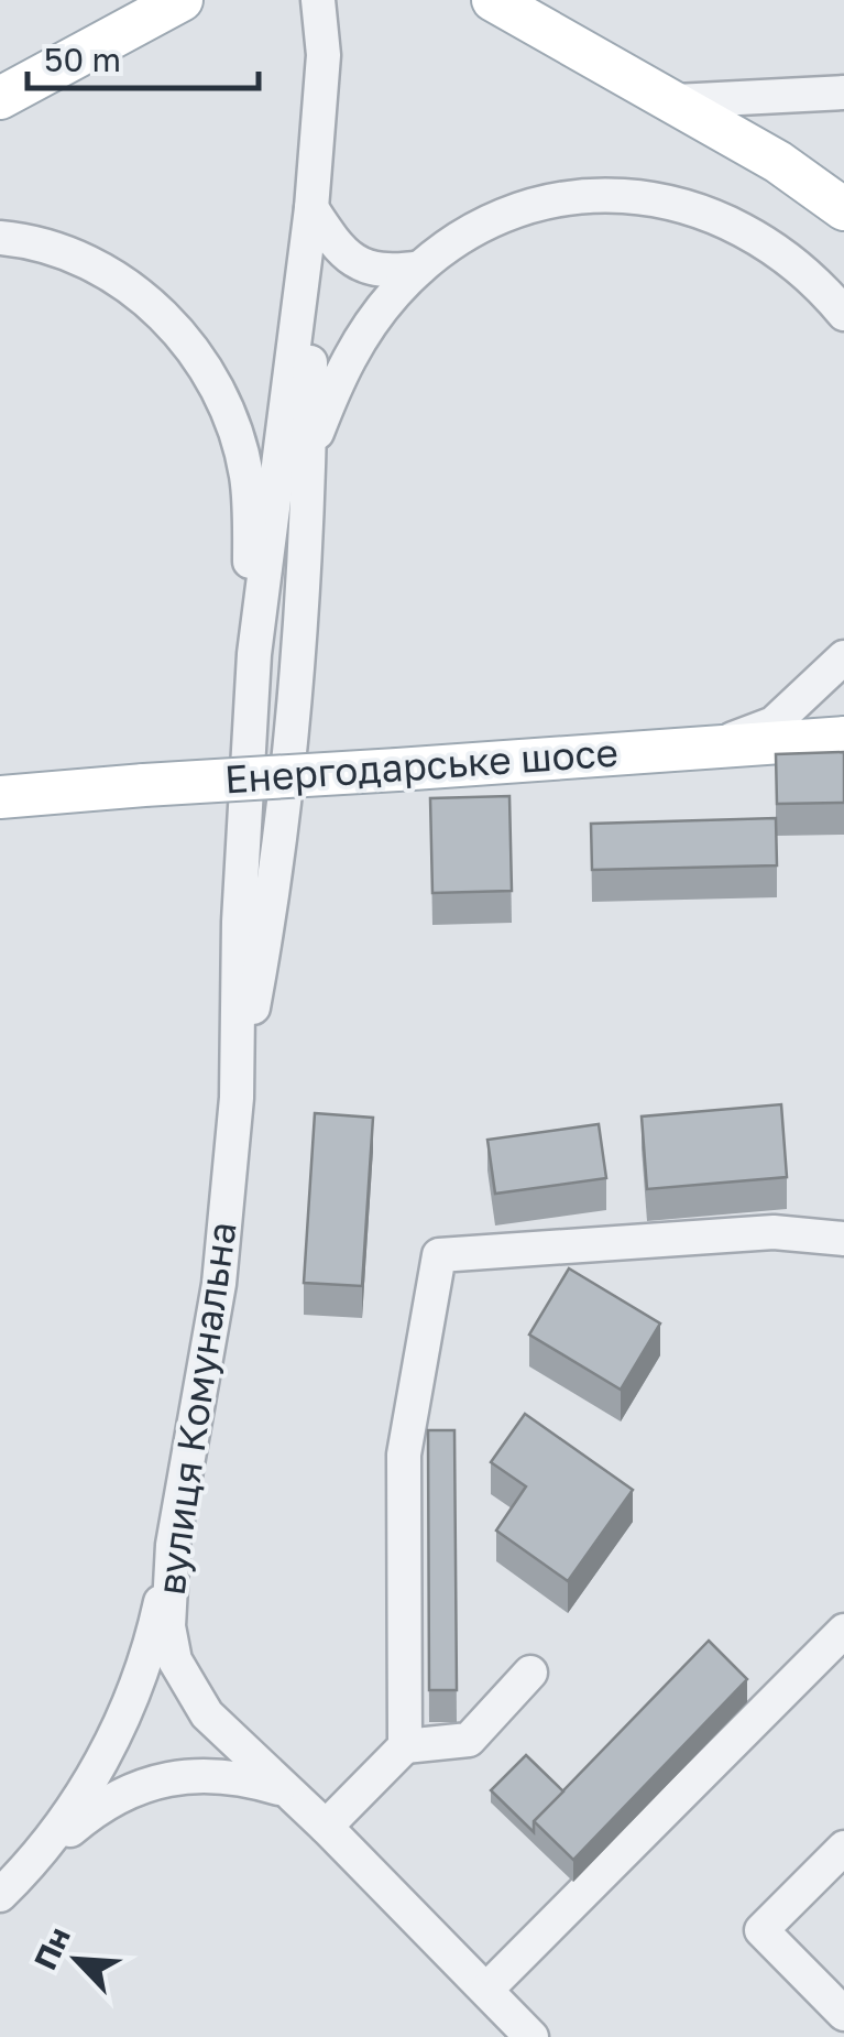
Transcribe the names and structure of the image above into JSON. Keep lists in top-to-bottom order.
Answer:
{
  "streets": {
    "main road": ["Енергодарське шосе"],
    "street": ["вулиця Комунальна"]
  },
  "scale_bar": "50 m",
  "north": "top left"
}
